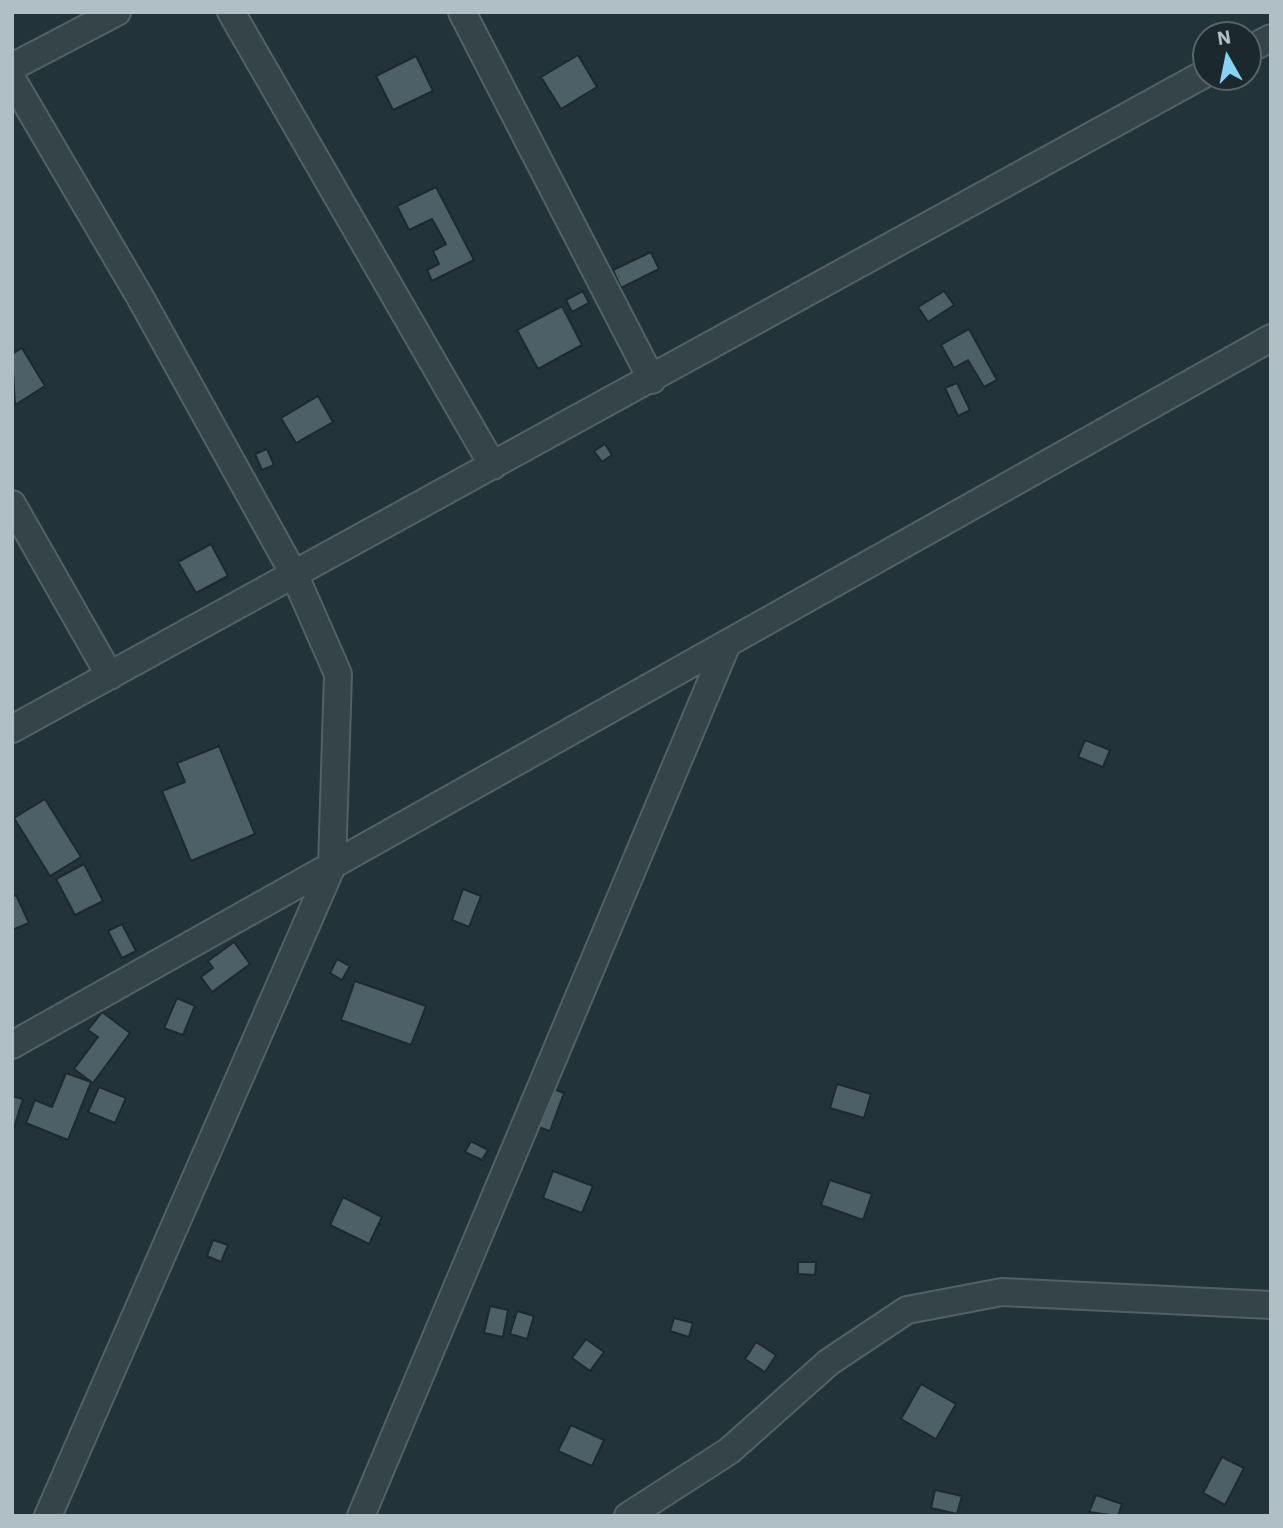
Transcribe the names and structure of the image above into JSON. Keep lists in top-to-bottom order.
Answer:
{
  "north": "top"
}
